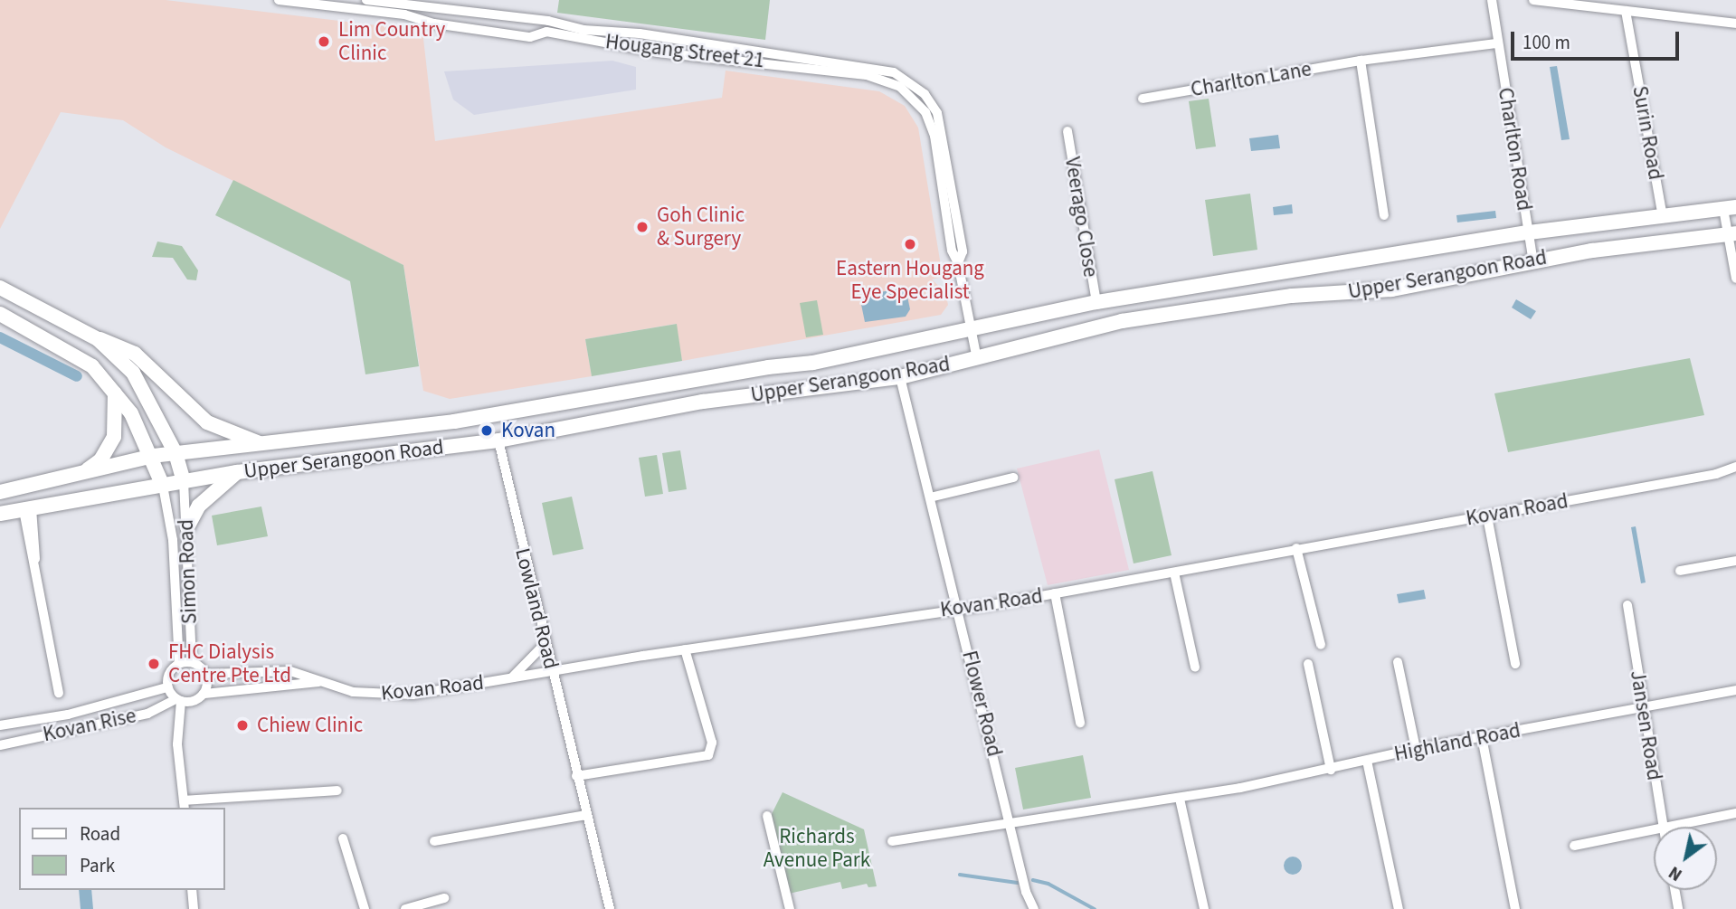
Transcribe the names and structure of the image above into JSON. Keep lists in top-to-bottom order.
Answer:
{
  "streets": {
    "main road": ["Upper Serangoon Road"],
    "street": [
      "Hougang Street 21",
      "Charlton Lane",
      "Surin Road",
      "Charlton Road",
      "Veerago Close",
      "Kovan Road",
      "Simon Road",
      "Lowland Road",
      "Flower Road",
      "Kovan Rise",
      "Jansen Road",
      "Highland Road"
    ]
  },
  "crossings": [
    ["Hougang Street 21", "Upper Serangoon Road"],
    ["Charlton Lane", "Charlton Road"],
    ["Surin Road", "Upper Serangoon Road"],
    ["Charlton Road", "Upper Serangoon Road"],
    ["Veerago Close", "Upper Serangoon Road"],
    ["Upper Serangoon Road", "Simon Road"],
    ["Upper Serangoon Road", "Lowland Road"],
    ["Upper Serangoon Road", "Flower Road"],
    ["Kovan Road", "Simon Road"],
    ["Kovan Road", "Lowland Road"],
    ["Kovan Road", "Flower Road"],
    ["Kovan Road", "Kovan Rise"],
    ["Simon Road", "Kovan Rise"],
    ["Flower Road", "Highland Road"],
    ["Jansen Road", "Highland Road"]
  ],
  "parks": ["Richards Avenue Park"],
  "places": [
    "Lim Country Clinic",
    "Goh Clinic & Surgery",
    "Eastern Hougang Eye Specialist",
    "Kovan",
    "FHC Dialysis Centre Pte Ltd",
    "Chiew Clinic"
  ],
  "legend": ["Road", "Park"],
  "scale_bar": "100 m",
  "north": "bottom left"
}
